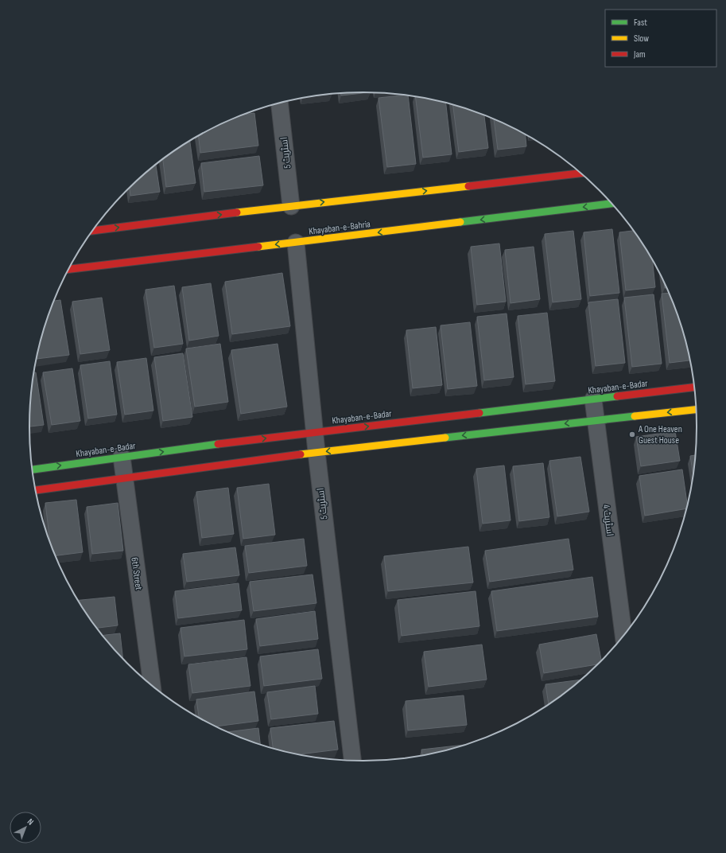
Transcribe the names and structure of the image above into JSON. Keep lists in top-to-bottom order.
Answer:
{
  "streets": {
    "main road": ["Khayaban-e-Bahria", "Khayaban-e-Badar"],
    "street": ["اسٹریٹ 5", "اسٹریٹ 4", "6th Street"]
  },
  "crossings": [
    ["اسٹریٹ 5", "Khayaban-e-Bahria"],
    ["اسٹریٹ 5", "Khayaban-e-Badar"],
    ["Khayaban-e-Badar", "اسٹریٹ 4"],
    ["Khayaban-e-Badar", "6th Street"]
  ],
  "places": ["A One Heaven Guest House"],
  "legend": ["Fast", "Slow", "Jam"],
  "north": "top right"
}
